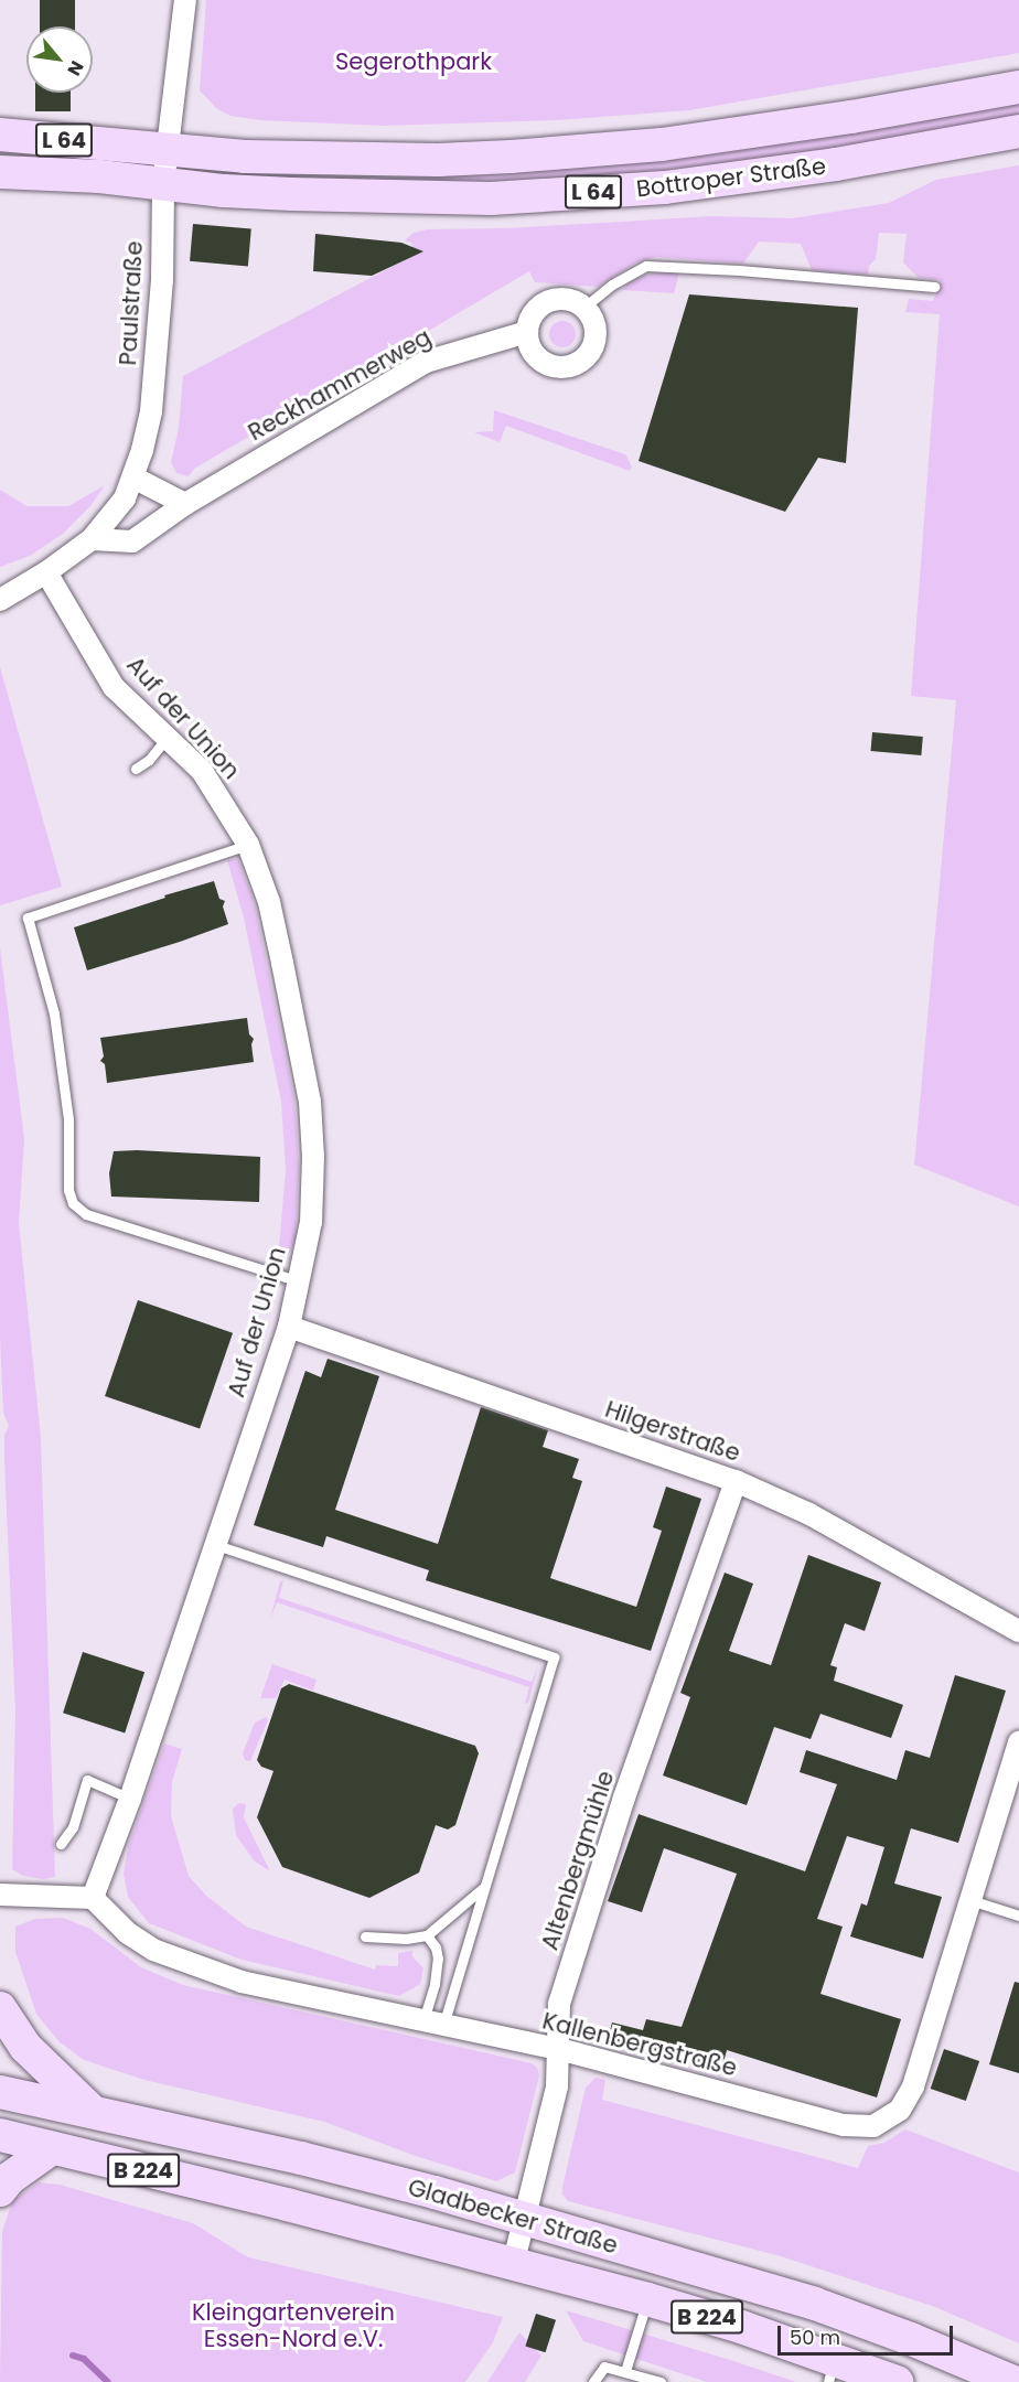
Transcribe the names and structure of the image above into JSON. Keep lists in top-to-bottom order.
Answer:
{
  "streets": {
    "main road": [
      "L 64",
      "Bottroper Straße",
      "B 224",
      "Gladbecker Straße"
    ],
    "street": [
      "Paulstraße",
      "Reckhammerweg",
      "Auf der Union",
      "Hilgerstraße",
      "Altenbergmühle",
      "Kallenbergstraße"
    ]
  },
  "crossings": [
    ["L 64", "Bottroper Straße"],
    ["L 64", "Paulstraße"],
    ["Bottroper Straße", "Paulstraße"],
    ["Paulstraße", "Reckhammerweg"],
    ["Paulstraße", "Auf der Union"],
    ["Auf der Union", "Hilgerstraße"],
    ["Auf der Union", "Kallenbergstraße"],
    ["Hilgerstraße", "Altenbergmühle"],
    ["Altenbergmühle", "Kallenbergstraße"],
    ["Altenbergmühle", "Gladbecker Straße"]
  ],
  "parks": ["Segerothpark", "Kleingartenverein Essen-Nord e.V."],
  "scale_bar": "50 m",
  "north": "bottom right"
}
